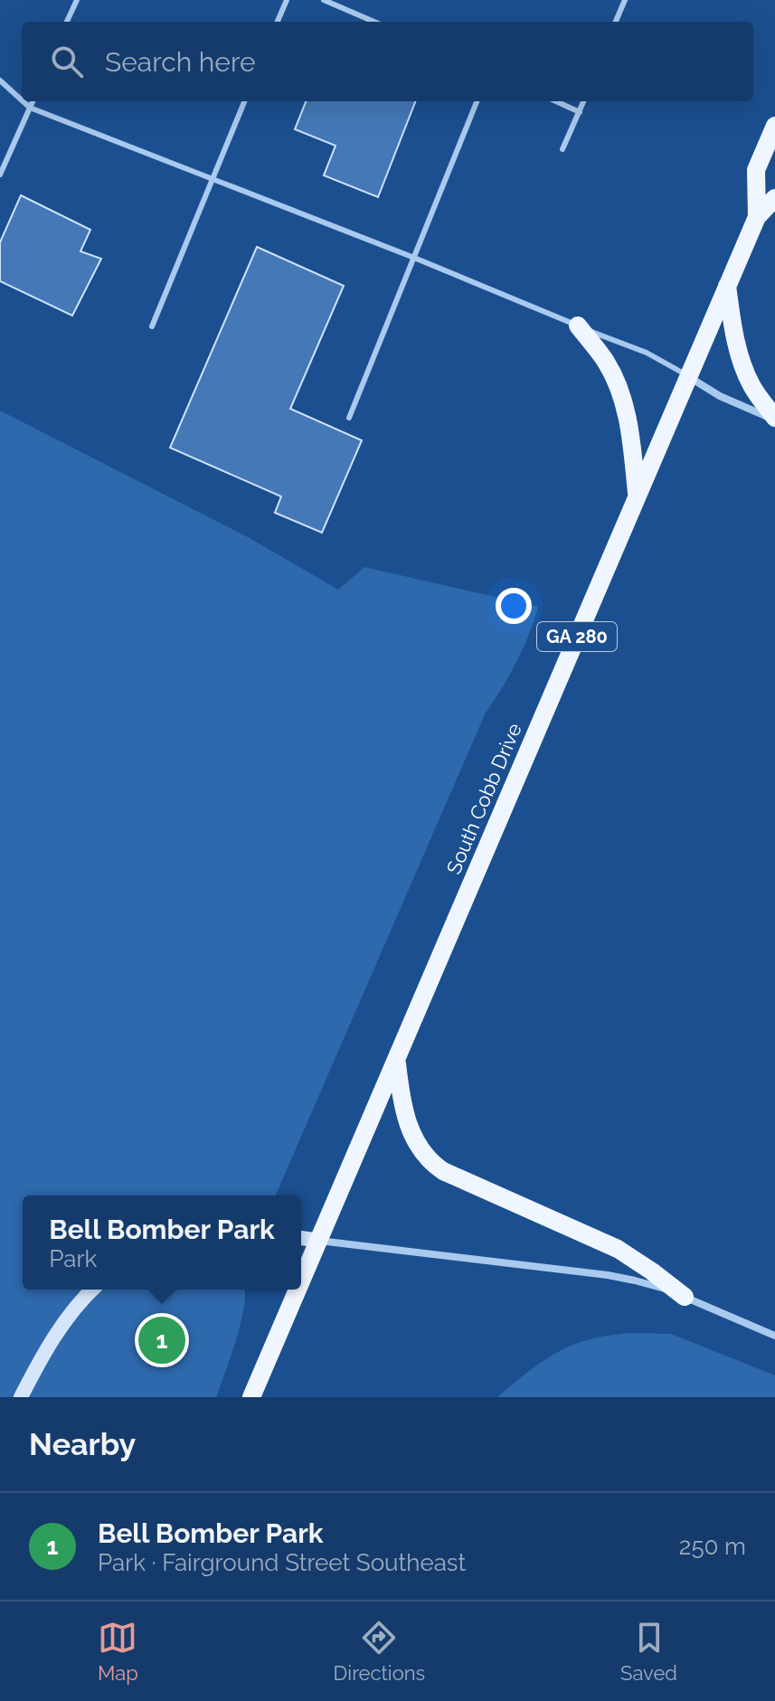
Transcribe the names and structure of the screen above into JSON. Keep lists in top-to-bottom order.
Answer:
{
  "streets": {
    "main road": ["GA 280", "South Cobb Drive"]
  },
  "page": {
    "search": "Search here",
    "popup": ["Bell Bomber Park", "Park"],
    "pins": "1",
    "heading": "Nearby",
    "list": [
      {
        "mark": "1",
        "name": "Bell Bomber Park",
        "note": "Park · Fairground Street Southeast",
        "value": "250 m"
      }
    ],
    "nav": ["Map", "Directions", "Saved"]
  }
}
